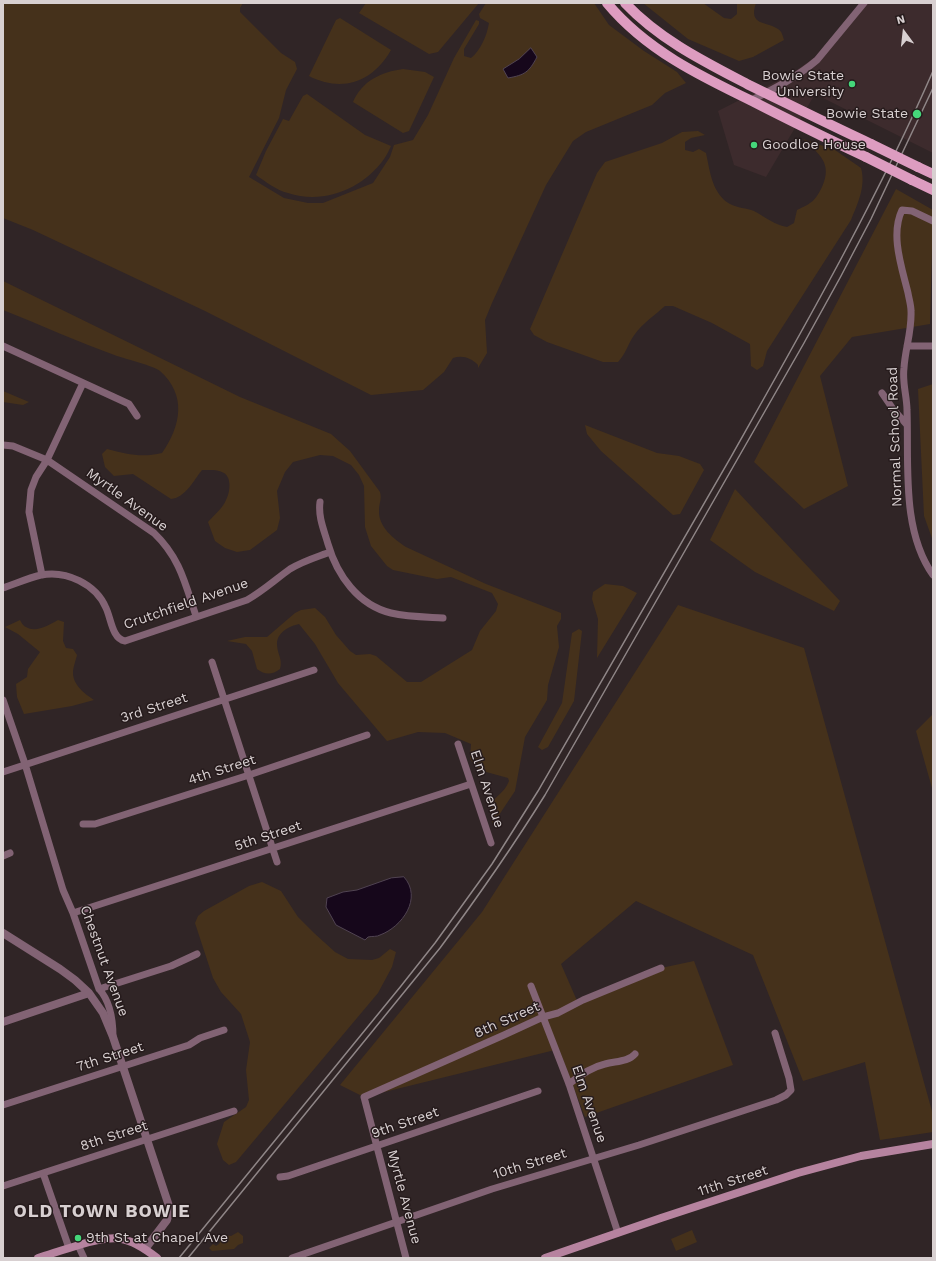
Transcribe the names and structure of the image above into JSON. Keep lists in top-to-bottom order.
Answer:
{
  "streets": {
    "main road": ["11th Street"],
    "street": [
      "Normal School Road",
      "Myrtle Avenue",
      "Crutchfield Avenue",
      "3rd Street",
      "4th Street",
      "Elm Avenue",
      "5th Street",
      "Chestnut Avenue",
      "8th Street",
      "7th Street",
      "9th Street",
      "10th Street"
    ]
  },
  "crossings": [
    ["Myrtle Avenue", "Crutchfield Avenue"],
    ["Myrtle Avenue", "8th Street"],
    ["Myrtle Avenue", "9th Street"],
    ["Myrtle Avenue", "10th Street"],
    ["3rd Street", "Chestnut Avenue"],
    ["Elm Avenue", "5th Street"],
    ["Elm Avenue", "8th Street"],
    ["Elm Avenue", "10th Street"],
    ["Elm Avenue", "11th Street"],
    ["5th Street", "Chestnut Avenue"],
    ["Chestnut Avenue", "8th Street"],
    ["Chestnut Avenue", "7th Street"]
  ],
  "districts": ["OLD TOWN BOWIE"],
  "places": [
    "Bowie State University",
    "Bowie State",
    "Goodloe House",
    "9th St at Chapel Ave"
  ],
  "north": "top"
}
